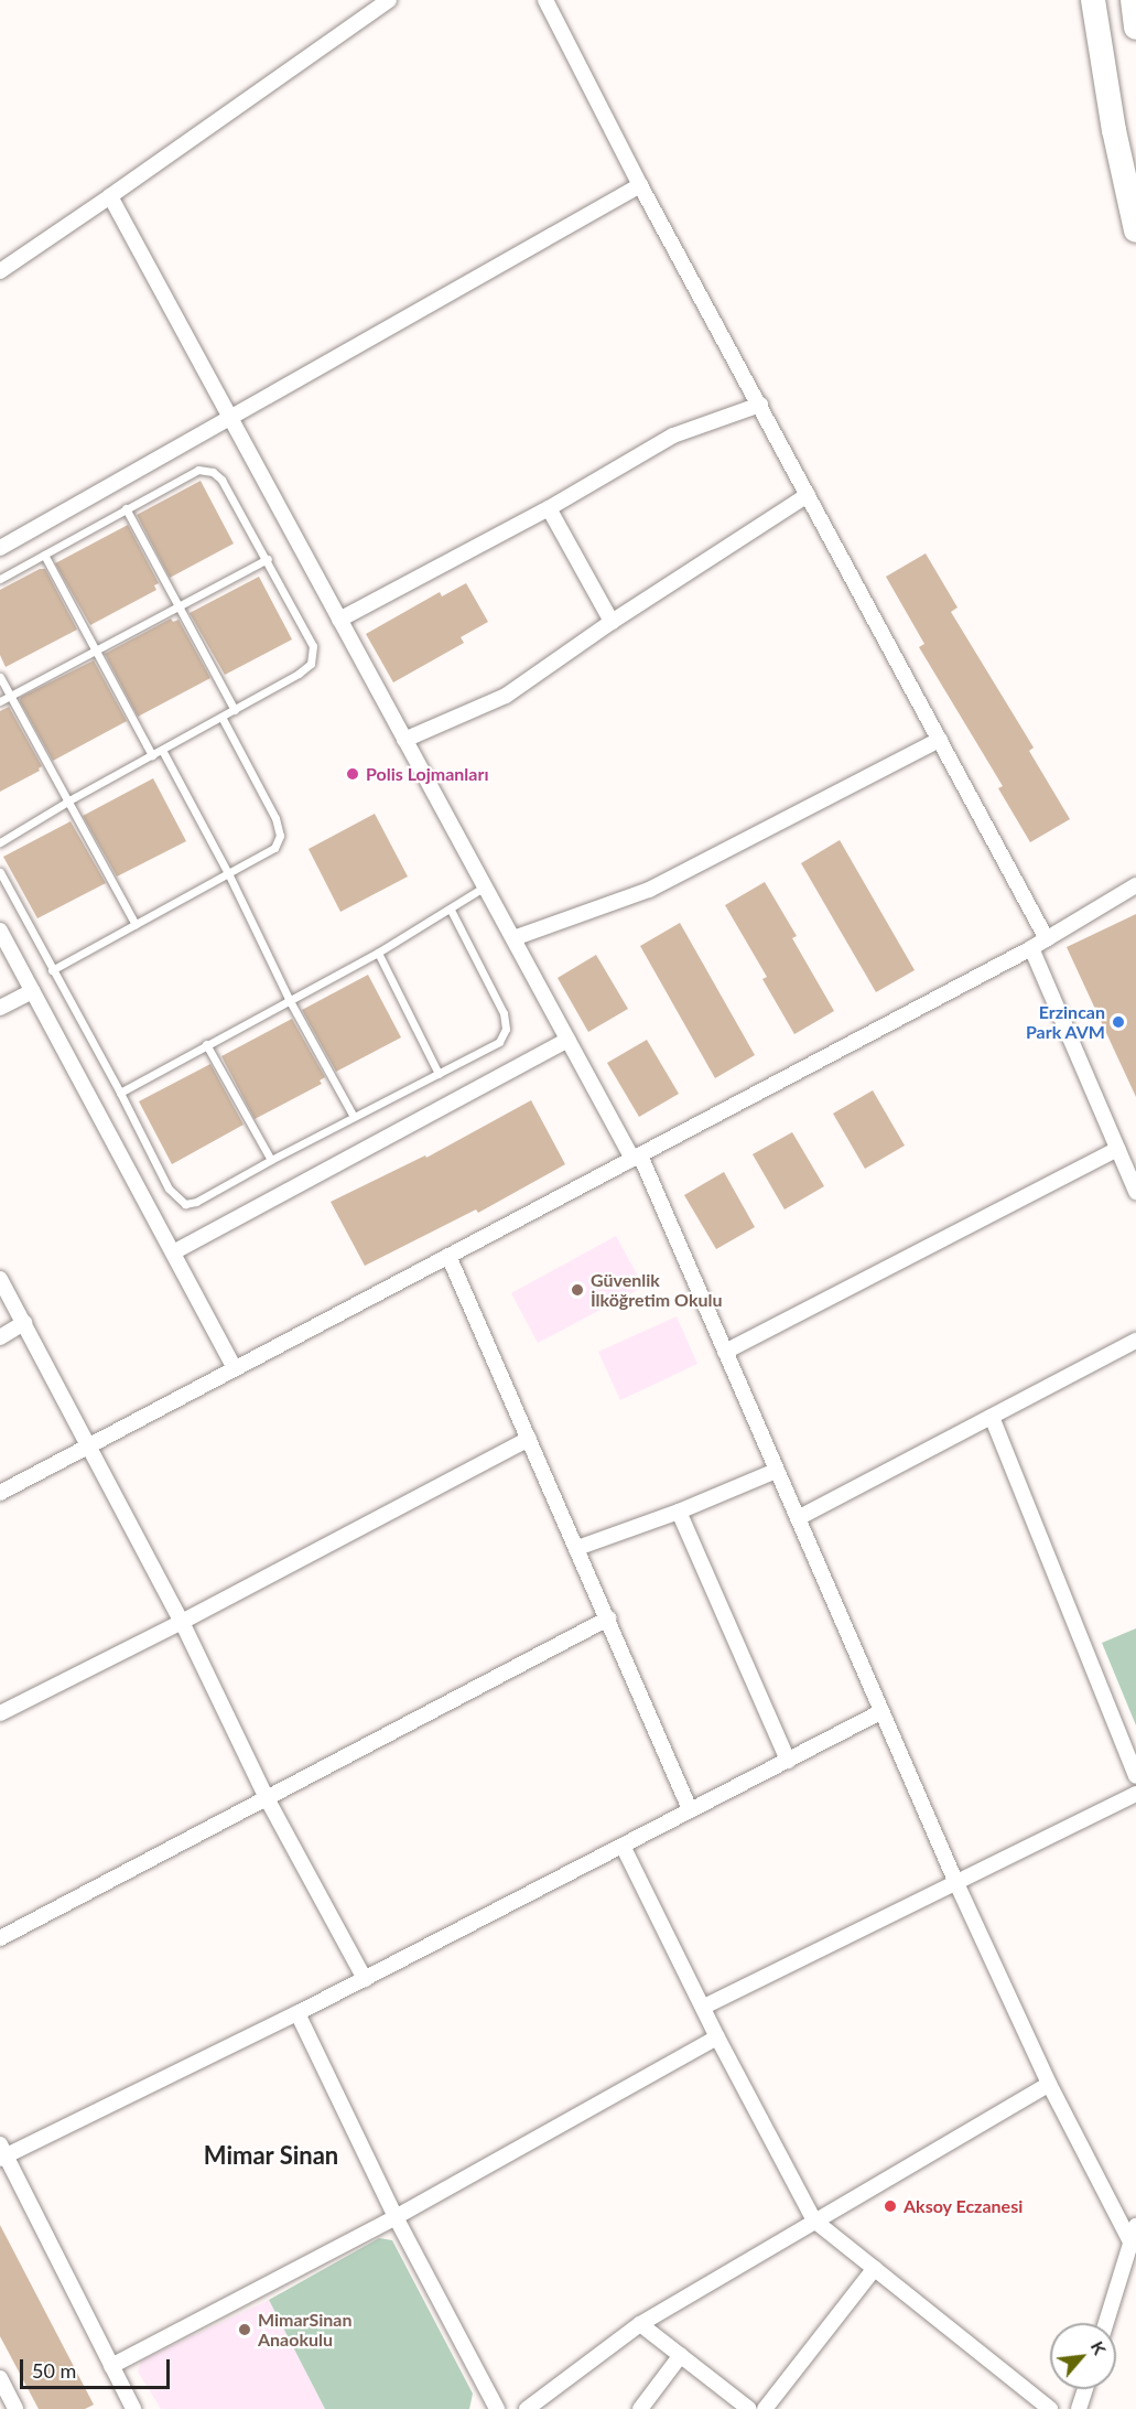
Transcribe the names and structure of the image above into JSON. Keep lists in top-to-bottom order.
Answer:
{
  "districts": ["Mimar Sinan"],
  "places": [
    "Polis Lojmanları",
    "Erzincan Park AVM",
    "Güvenlik İlköğretim Okulu",
    "Aksoy Eczanesi",
    "MimarSinan Anaokulu"
  ],
  "scale_bar": "50 m",
  "north": "top right"
}
